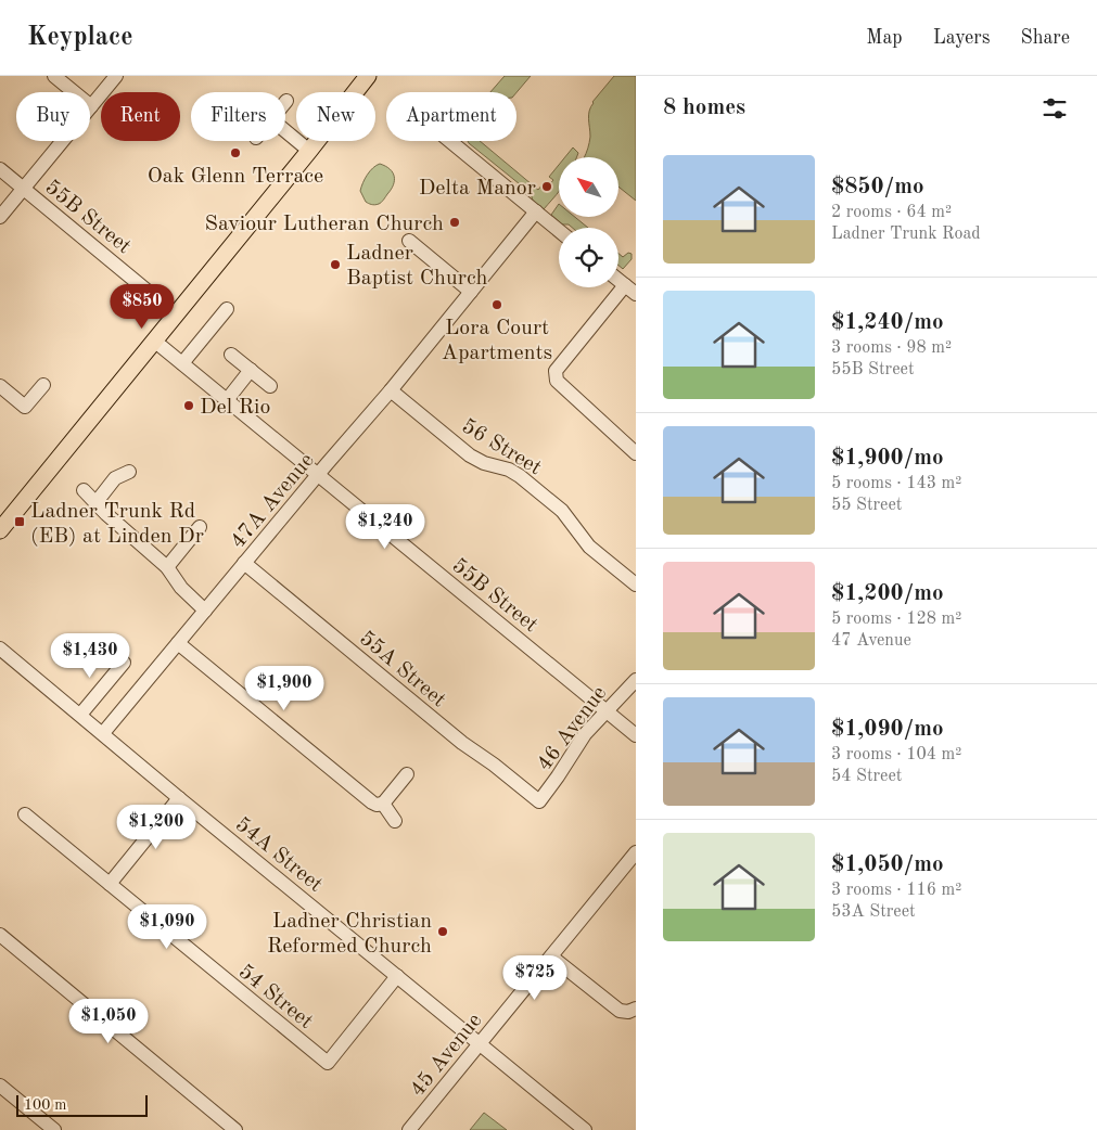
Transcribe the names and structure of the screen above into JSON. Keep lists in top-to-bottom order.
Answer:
{
  "streets": {
    "street": [
      "55B Street",
      "56 Street",
      "47A Avenue",
      "55A Street",
      "46 Avenue",
      "54A Street",
      "54 Street",
      "45 Avenue"
    ]
  },
  "crossings": [
    ["55B Street", "47A Avenue"],
    ["55B Street", "46 Avenue"],
    ["56 Street", "47A Avenue"],
    ["47A Avenue", "55A Street"],
    ["47A Avenue", "54A Street"],
    ["55A Street", "46 Avenue"],
    ["54A Street", "54 Street"],
    ["54A Street", "45 Avenue"]
  ],
  "places": {
    "other": [
      "Oak Glenn Terrace",
      "Delta Manor",
      "Saviour Lutheran Church",
      "Ladner Baptist Church",
      "Lora Court Apartments",
      "Del Rio",
      "Ladner Christian Reformed Church"
    ],
    "transit": ["Ladner Trunk Rd (EB) at Linden Dr"]
  },
  "scale_bar": "100 m",
  "north": "top left",
  "page": {
    "header": "Keyplace",
    "nav": ["Map", "Layers", "Share"],
    "heading": "8 homes",
    "chip": [
      "Buy",
      "Rent",
      "Filters",
      "New",
      "Apartment"
    ],
    "list": [
      {
        "name": "$850/mo",
        "note": "2 rooms · 64 m² · Ladner Trunk Road"
      },
      {
        "name": "$1,240/mo",
        "note": "3 rooms · 98 m² · 55B Street"
      },
      {
        "name": "$1,900/mo",
        "note": "5 rooms · 143 m² · 55 Street"
      },
      {
        "name": "$1,200/mo",
        "note": "5 rooms · 128 m² · 47 Avenue"
      },
      {
        "name": "$1,090/mo",
        "note": "3 rooms · 104 m² · 54 Street"
      },
      {
        "name": "$1,050/mo",
        "note": "3 rooms · 116 m² · 53A Street"
      }
    ],
    "price": [
      "$850",
      "$1,240",
      "$1,430",
      "$1,900",
      "$1,200",
      "$1,090",
      "$725",
      "$1,050"
    ],
    "scale": "100 m"
  }
}
